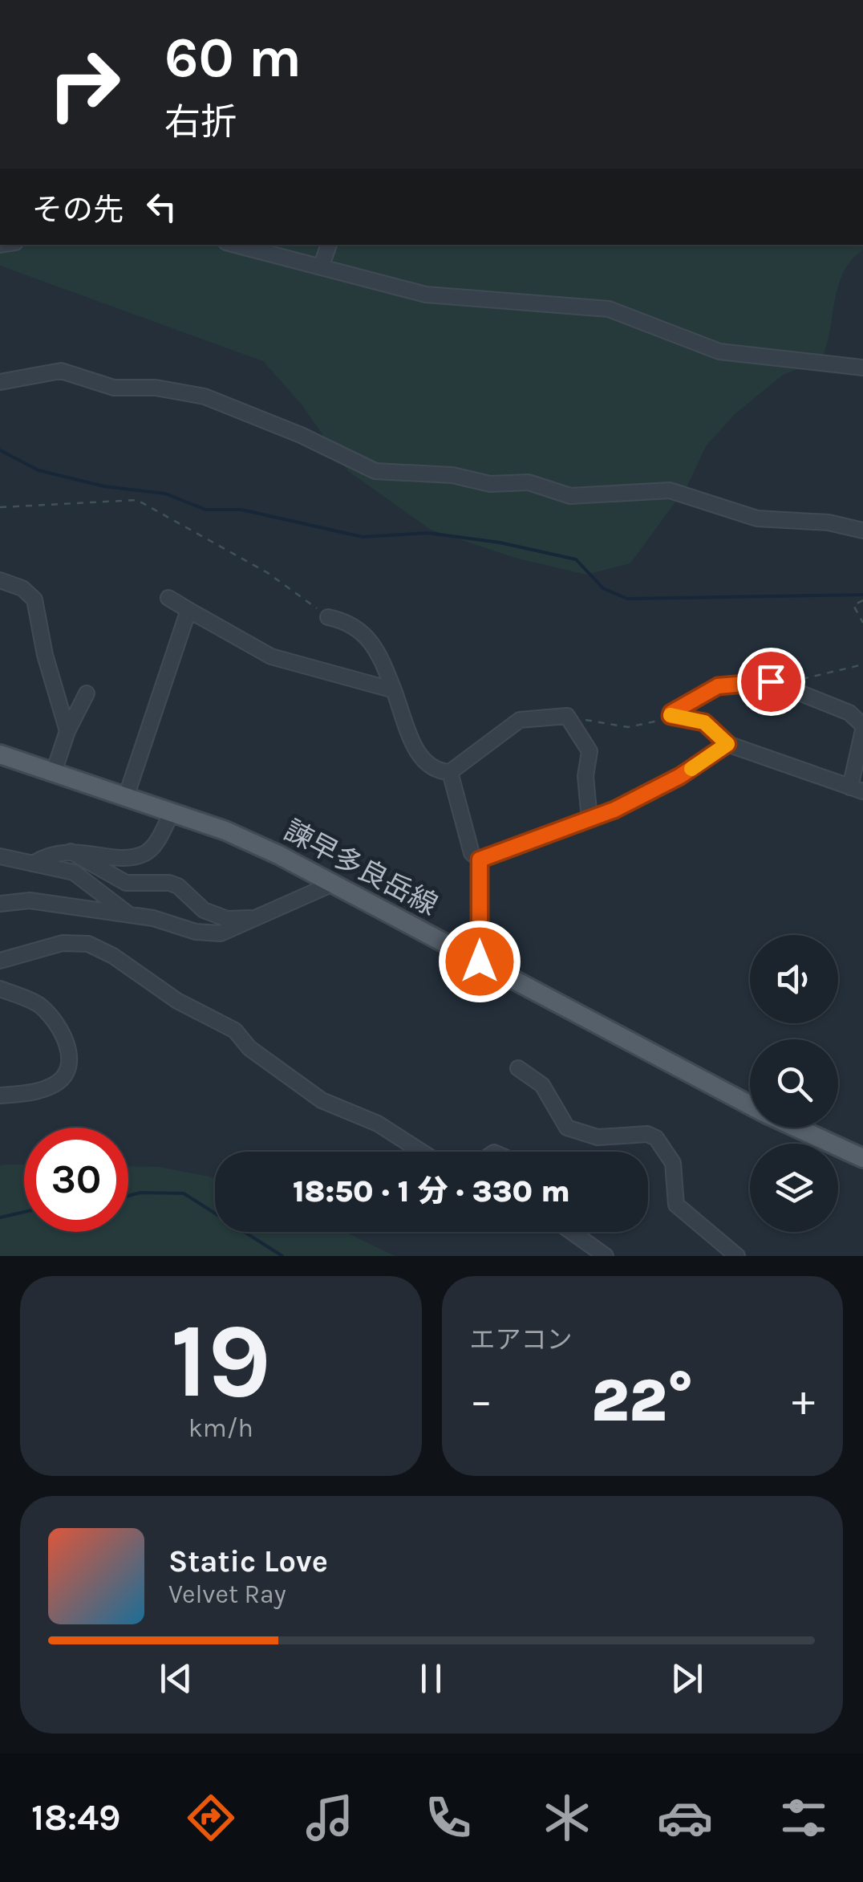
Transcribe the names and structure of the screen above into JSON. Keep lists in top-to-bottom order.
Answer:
{
  "streets": {
    "main road": ["諫早多良岳線"]
  },
  "page": {
    "turn": ["60 m", "右折"],
    "then": "その先",
    "limit": "30",
    "trip": "18:50 · 1 分 · 330 m",
    "tile": [
      ["19", "km/h"],
      "エアコン"
    ],
    "heat": ["−", "22°", "+"],
    "song": ["Static Love", "Velvet Ray"],
    "tabs": "18:49"
  }
}
